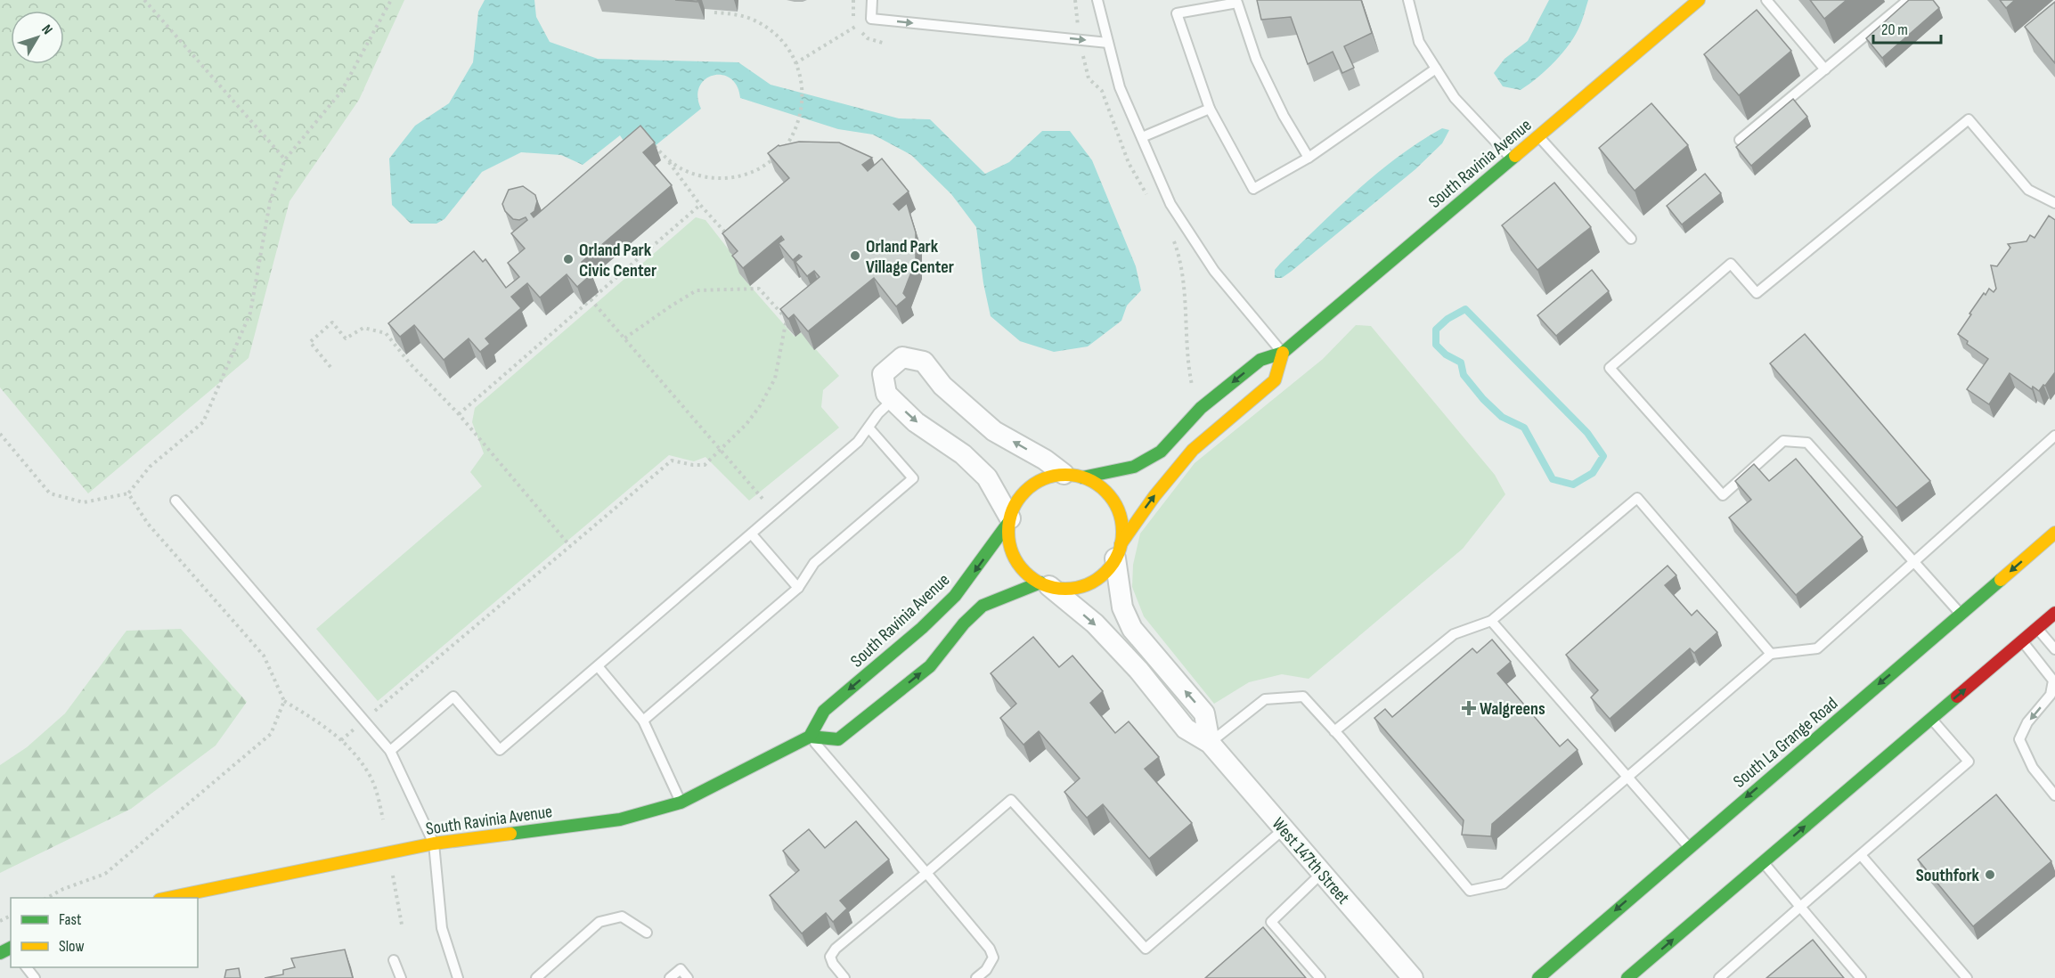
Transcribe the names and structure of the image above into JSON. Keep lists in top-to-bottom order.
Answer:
{
  "streets": {
    "main road": ["South Ravinia Avenue", "South La Grange Road"],
    "street": ["West 147th Street"]
  },
  "crossings": [
    ["South Ravinia Avenue", "West 147th Street"]
  ],
  "one_way": ["West 147th Street"],
  "places": {
    "other": ["Orland Park Village Center", "Orland Park Civic Center", "Southfork"],
    "health": ["Walgreens"]
  },
  "legend": ["Fast", "Slow"],
  "scale_bar": "20 m",
  "north": "top right"
}
